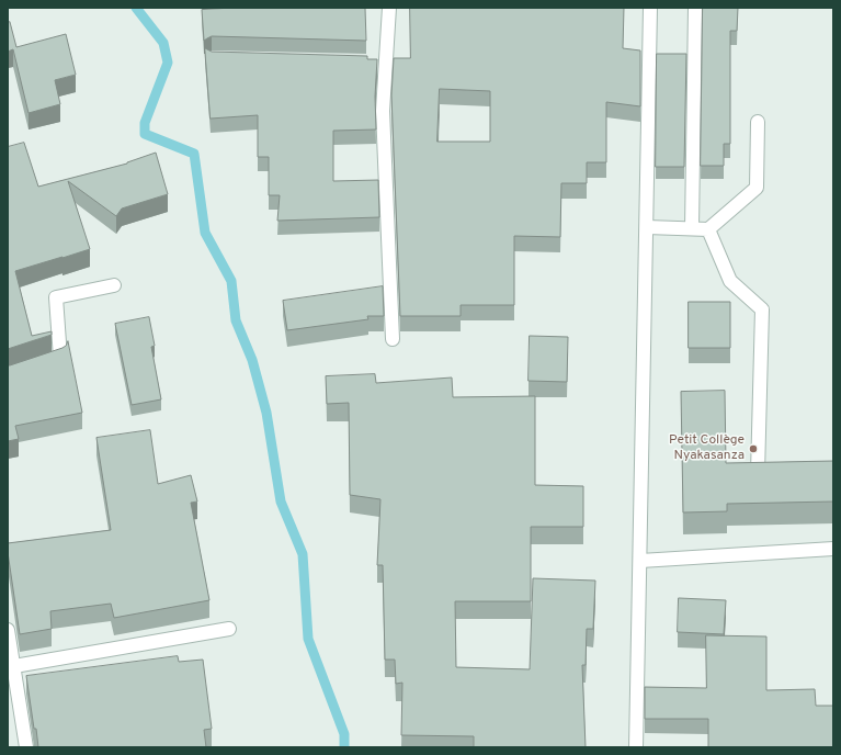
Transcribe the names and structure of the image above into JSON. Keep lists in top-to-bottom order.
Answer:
{
  "places": ["Petit Collège Nyakasanza"]
}
